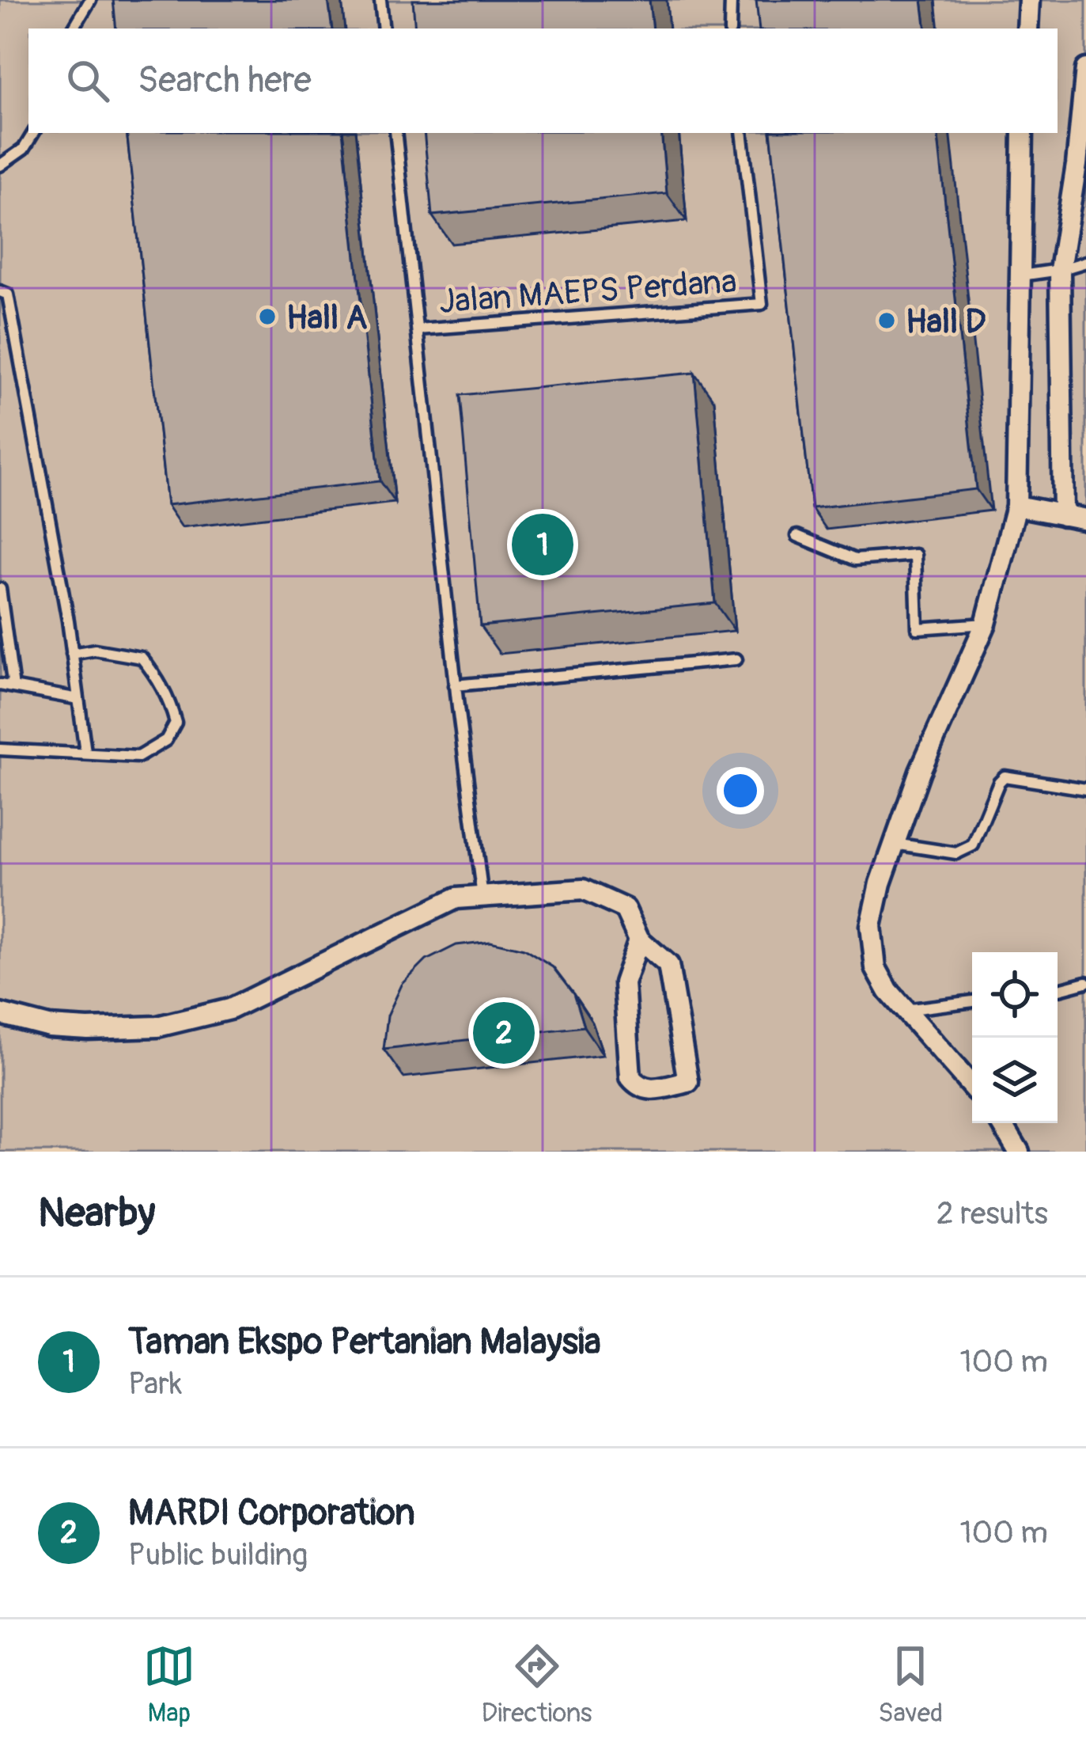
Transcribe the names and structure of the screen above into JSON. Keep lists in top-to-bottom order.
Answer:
{
  "streets": {
    "lane": ["Jalan MAEPS Perdana"]
  },
  "places": ["Hall A", "Hall D"],
  "page": {
    "search": "Search here",
    "pins": ["1", "2"],
    "heading": ["Nearby", "2 results"],
    "list": [
      {
        "mark": "1",
        "name": "Taman Ekspo Pertanian Malaysia",
        "note": "Park",
        "value": "100 m"
      },
      {
        "mark": "2",
        "name": "MARDI Corporation",
        "note": "Public building",
        "value": "100 m"
      }
    ],
    "nav": ["Map", "Directions", "Saved"]
  }
}
